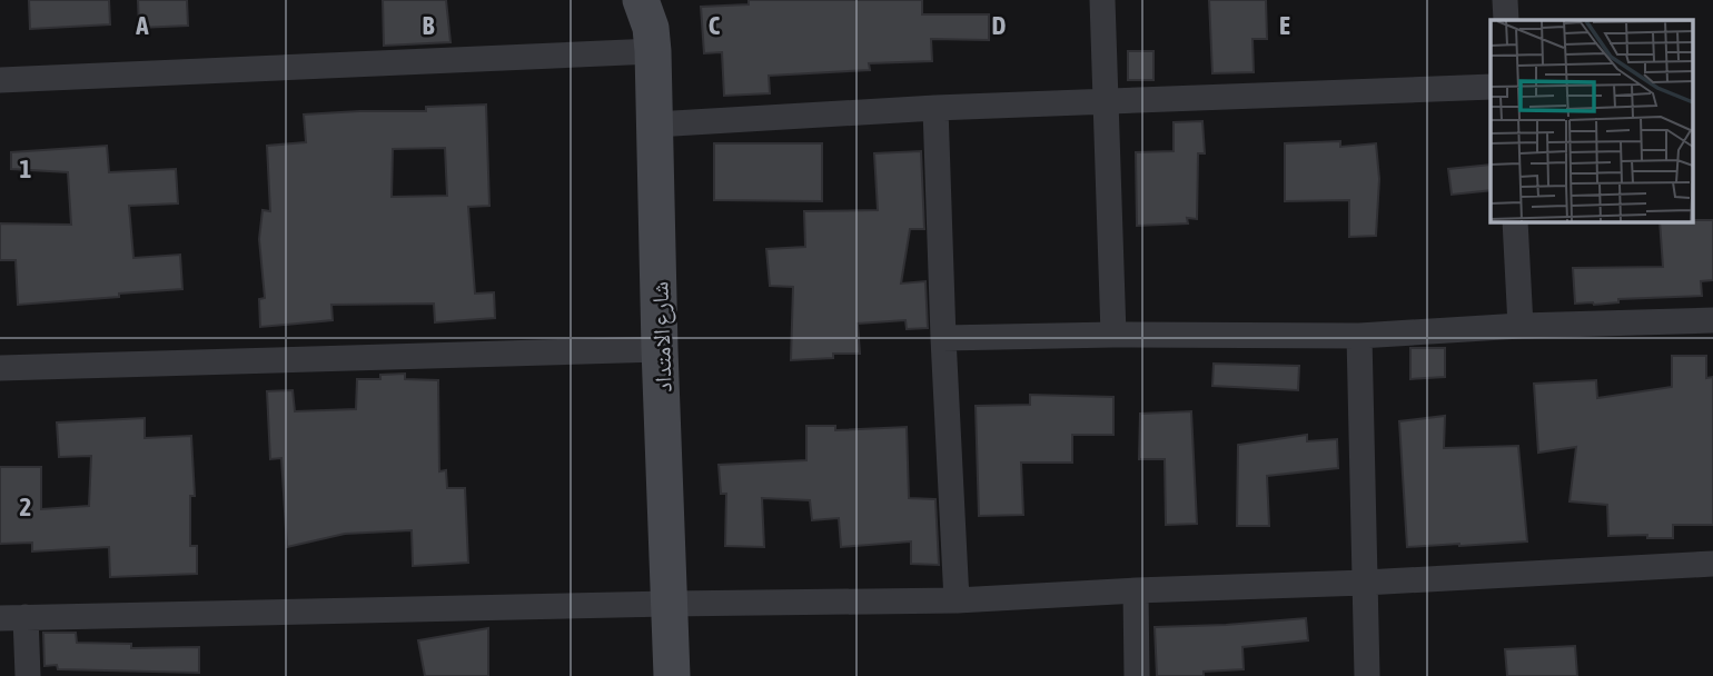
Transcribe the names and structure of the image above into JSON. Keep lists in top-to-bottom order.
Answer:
{
  "streets": {
    "street": ["شارع الامتداد"]
  },
  "grid": {
    "columns": [
      "A",
      "B",
      "C",
      "D",
      "E"
    ],
    "rows": ["1", "2"]
  }
}
